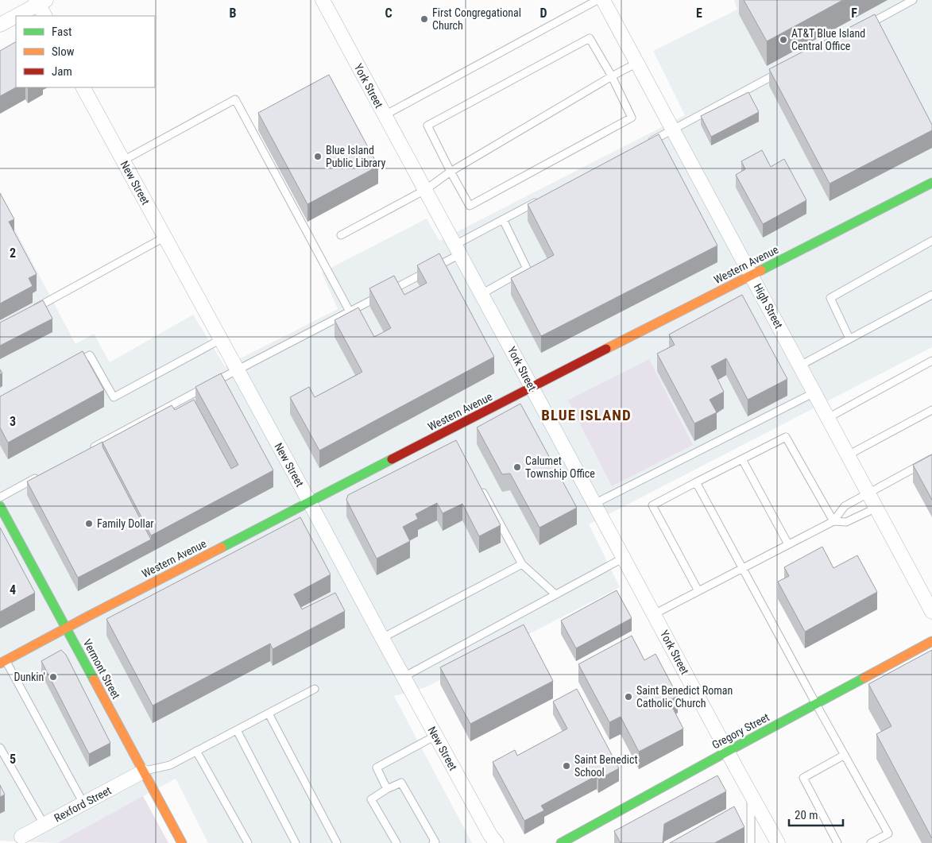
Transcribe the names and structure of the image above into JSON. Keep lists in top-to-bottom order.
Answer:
{
  "streets": {
    "main road": ["Western Avenue", "Vermont Street", "Gregory Street"],
    "street": [
      "York Street",
      "New Street",
      "High Street",
      "Rexford Street"
    ]
  },
  "crossings": [
    ["York Street", "Western Avenue"],
    ["York Street", "Gregory Street"],
    ["New Street", "Western Avenue"],
    ["Western Avenue", "High Street"],
    ["Western Avenue", "Vermont Street"],
    ["Vermont Street", "Rexford Street"]
  ],
  "districts": ["BLUE ISLAND"],
  "places": [
    "First Congregational Church",
    "AT&T Blue Island Central Office",
    "Blue Island Public Library",
    "Calumet Township Office",
    "Family Dollar",
    "Dunkin'",
    "Saint Benedict Roman Catholic Church",
    "Saint Benedict School"
  ],
  "legend": ["Fast", "Slow", "Jam"],
  "scale_bar": "20 m",
  "grid": {
    "columns": [
      "B",
      "C",
      "D",
      "E",
      "F"
    ],
    "rows": [
      "2",
      "3",
      "4",
      "5"
    ]
  }
}
